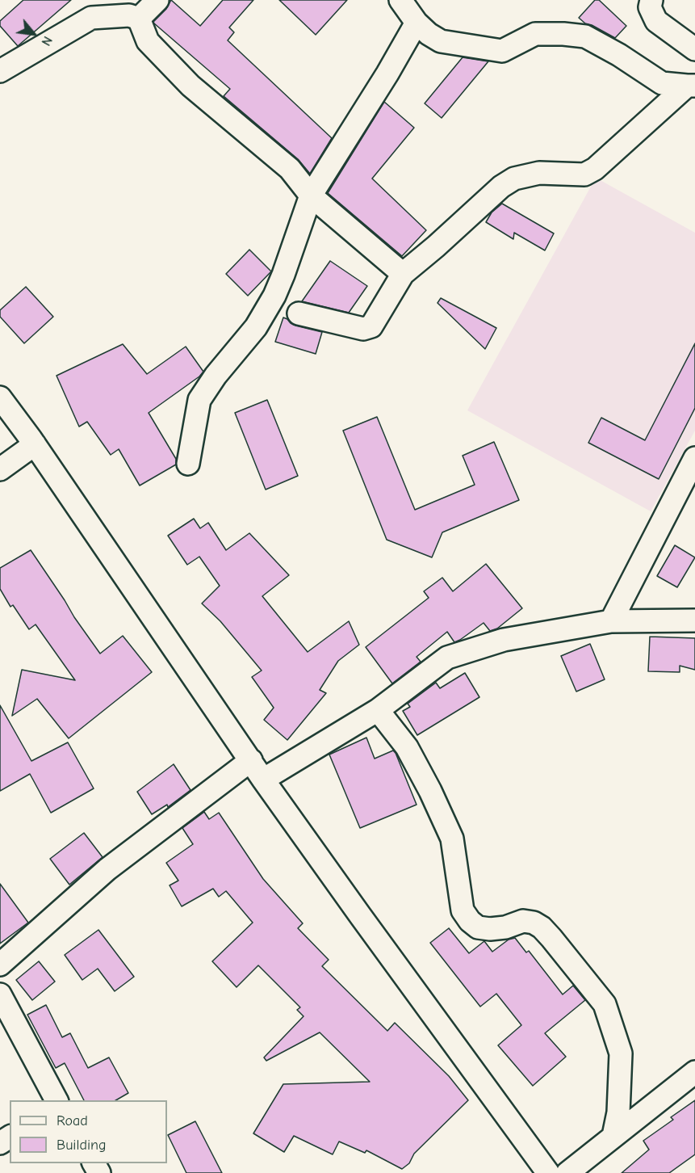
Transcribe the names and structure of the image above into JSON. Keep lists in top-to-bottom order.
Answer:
{
  "legend": ["Road", "Building"],
  "north": "bottom right"
}
